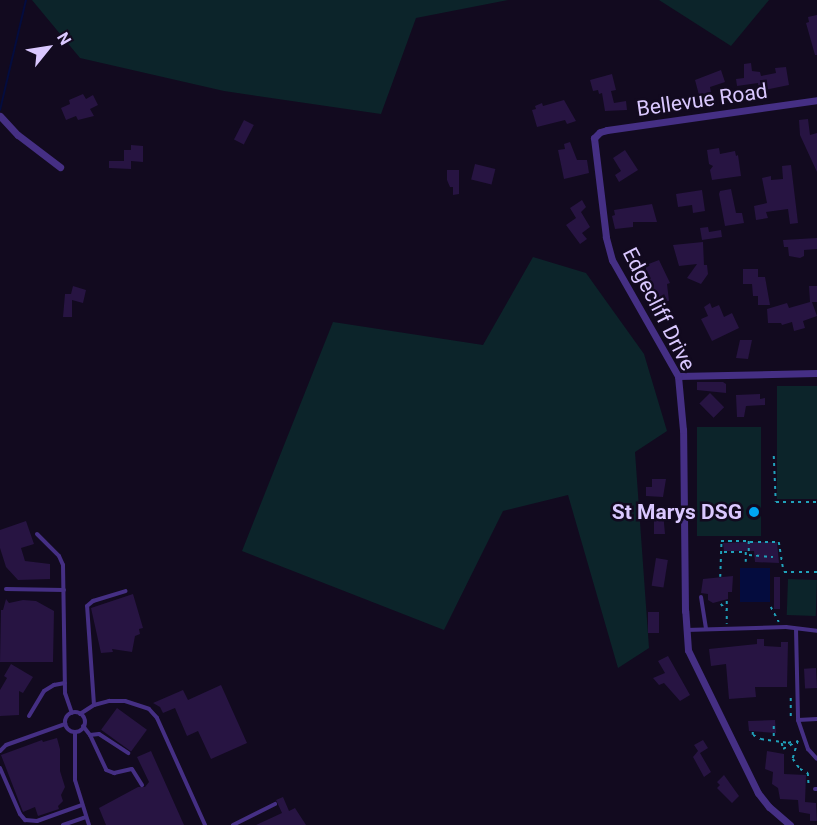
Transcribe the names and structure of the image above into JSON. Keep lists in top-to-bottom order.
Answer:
{
  "streets": {
    "street": ["Bellevue Road", "Edgecliff Drive"]
  },
  "crossings": [
    ["Bellevue Road", "Edgecliff Drive"]
  ],
  "places": ["St Marys DSG"],
  "north": "top right"
}
